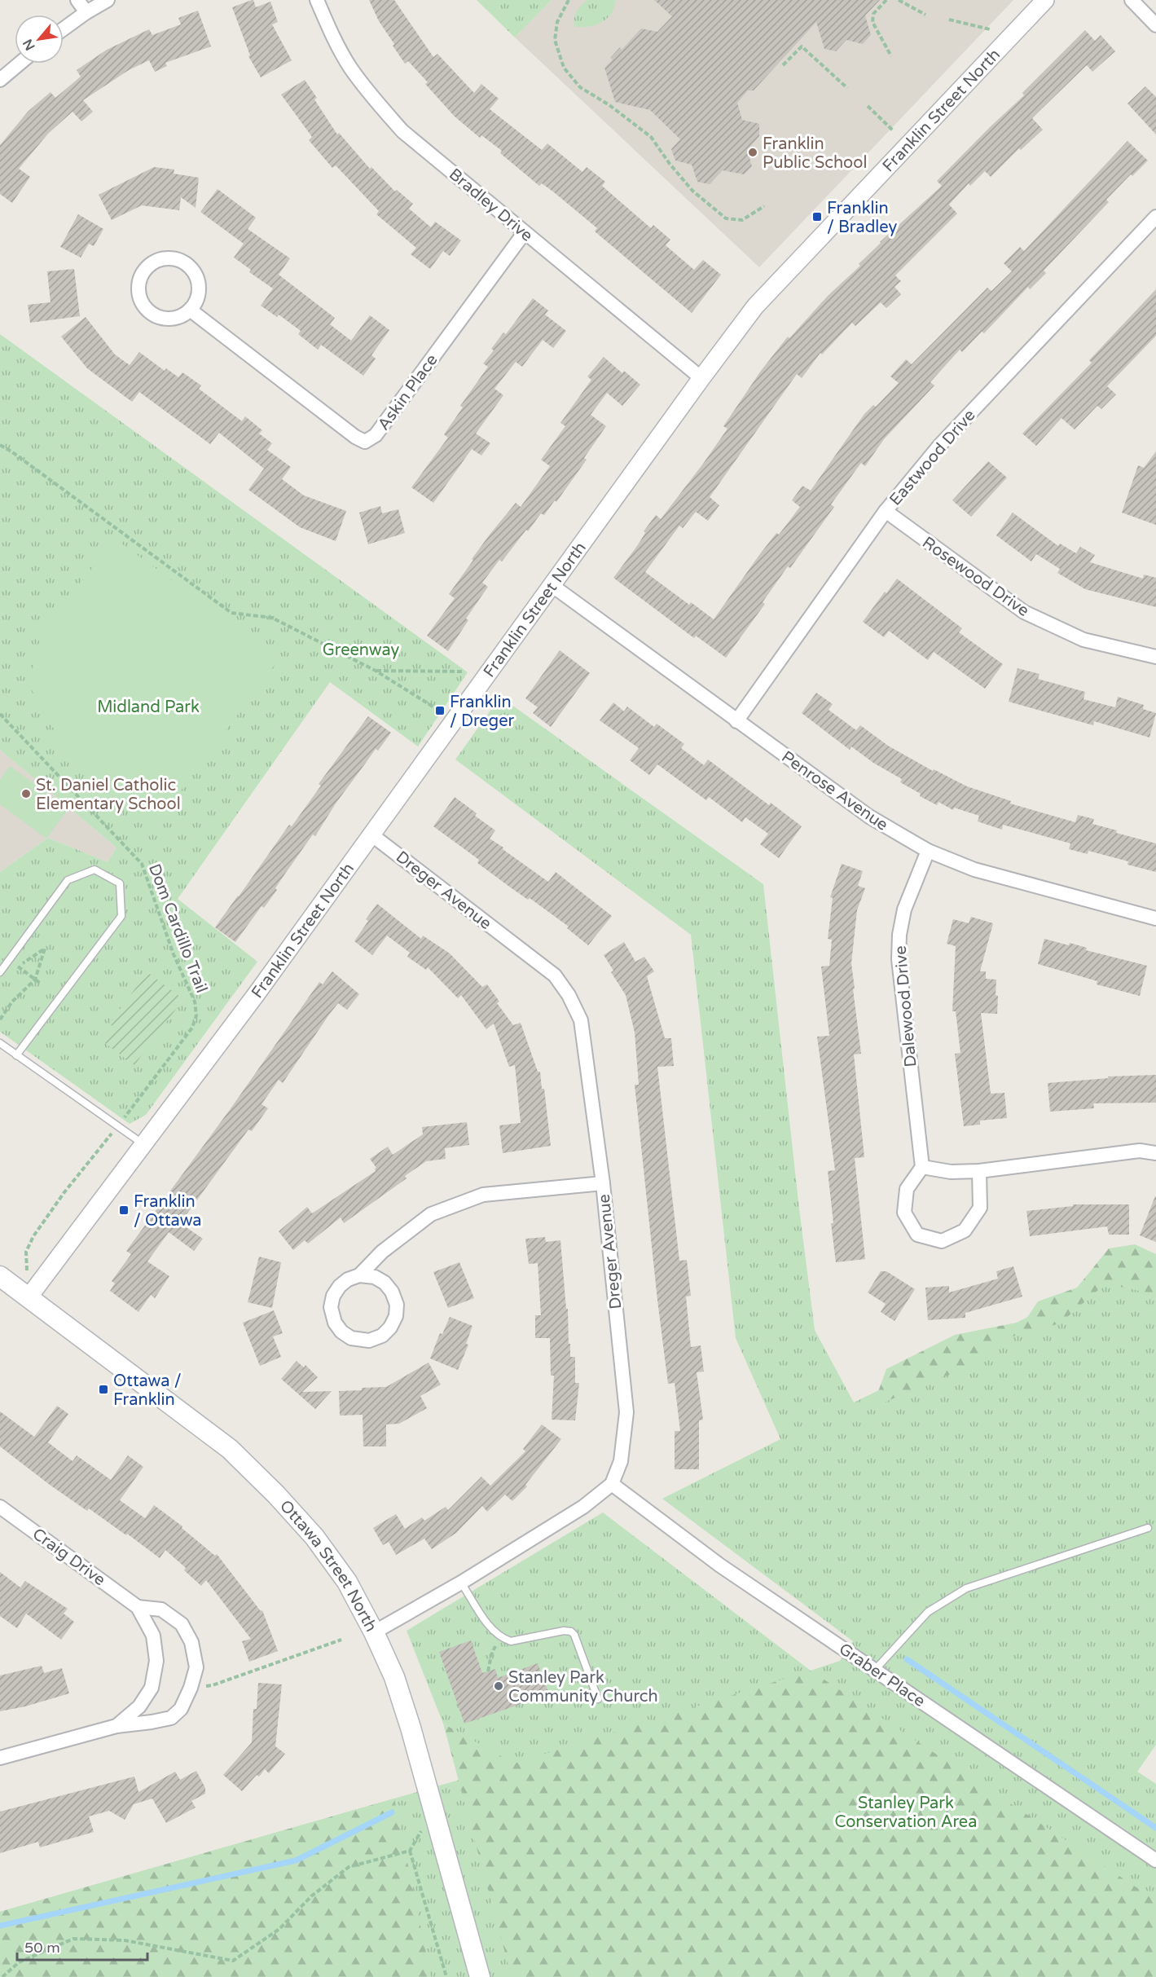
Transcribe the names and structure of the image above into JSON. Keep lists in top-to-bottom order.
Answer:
{
  "streets": {
    "main road": ["Ottawa Street North"],
    "street": [
      "Franklin Street North",
      "Bradley Drive",
      "Askin Place",
      "Eastwood Drive",
      "Rosewood Drive",
      "Penrose Avenue",
      "Dreger Avenue",
      "Dalewood Drive",
      "Craig Drive",
      "Graber Place"
    ],
    "path": ["Dom Cardillo Trail"]
  },
  "crossings": [
    ["Franklin Street North", "Bradley Drive"],
    ["Franklin Street North", "Penrose Avenue"],
    ["Franklin Street North", "Dreger Avenue"],
    ["Franklin Street North", "Dom Cardillo Trail"],
    ["Franklin Street North", "Ottawa Street North"],
    ["Bradley Drive", "Askin Place"],
    ["Eastwood Drive", "Rosewood Drive"],
    ["Eastwood Drive", "Penrose Avenue"],
    ["Penrose Avenue", "Dalewood Drive"],
    ["Dreger Avenue", "Ottawa Street North"],
    ["Dreger Avenue", "Graber Place"],
    ["Dom Cardillo Trail", "Ottawa Street North"]
  ],
  "parks": ["Greenway", "Midland Park", "Stanley Park Conservation Area"],
  "places": {
    "other": ["Franklin Public School", "St. Daniel Catholic Elementary School", "Stanley Park Community Church"],
    "transit": [
      "Franklin / Bradley",
      "Franklin / Dreger",
      "Franklin / Ottawa",
      "Ottawa / Franklin"
    ]
  },
  "scale_bar": "50 m",
  "north": "bottom left"
}
